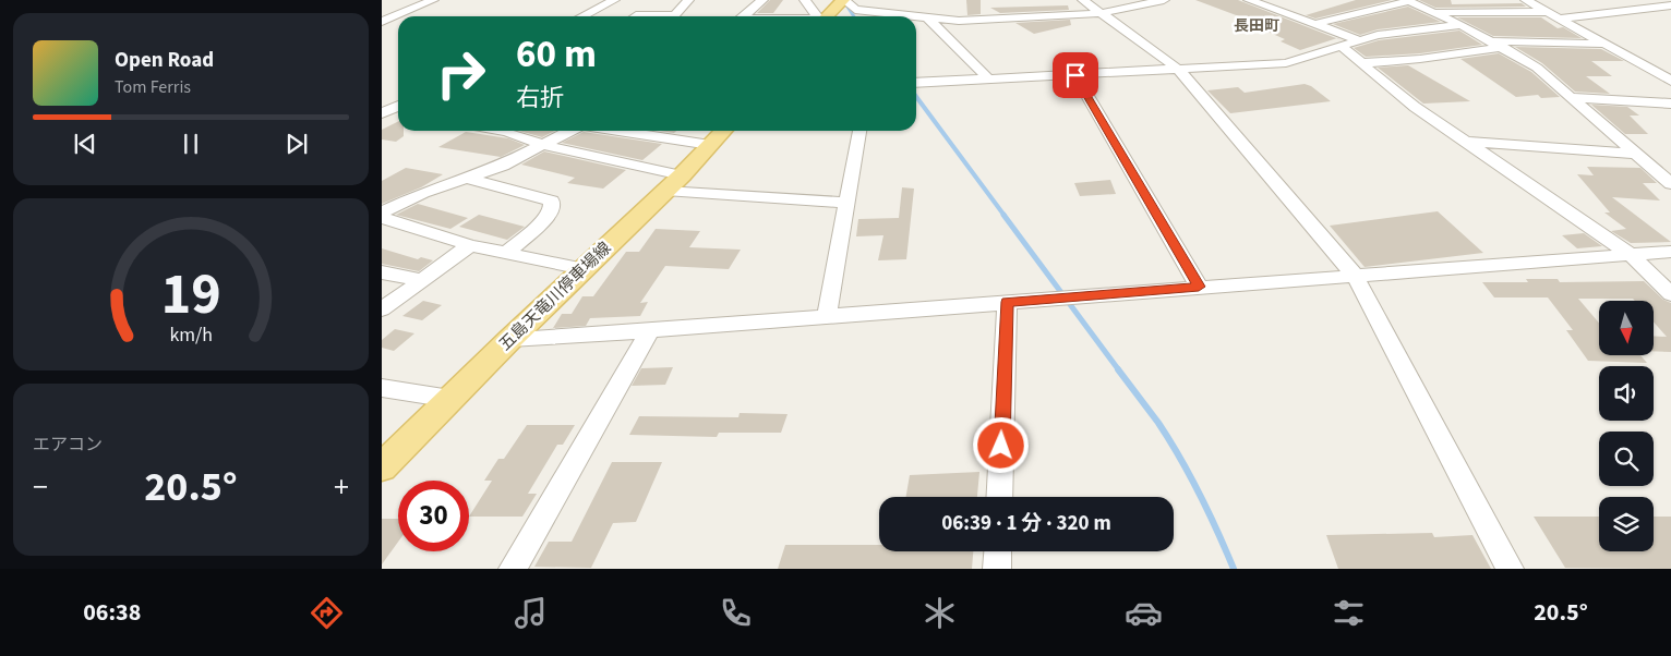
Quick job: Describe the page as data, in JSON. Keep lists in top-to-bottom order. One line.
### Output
{"streets":{"main road":["五島天竜川停車場線"]},"districts":["長田町"],"north":"bottom","page":{"turn":["60 m","右折"],"song":["Open Road","Tom Ferris"],"tile":"エアコン","heat":["−","20.5°","+"],"limit":"30","trip":"06:39 · 1 分 · 320 m","tabs":["06:38","20.5°"],"gauge":["19","km/h"]}}
